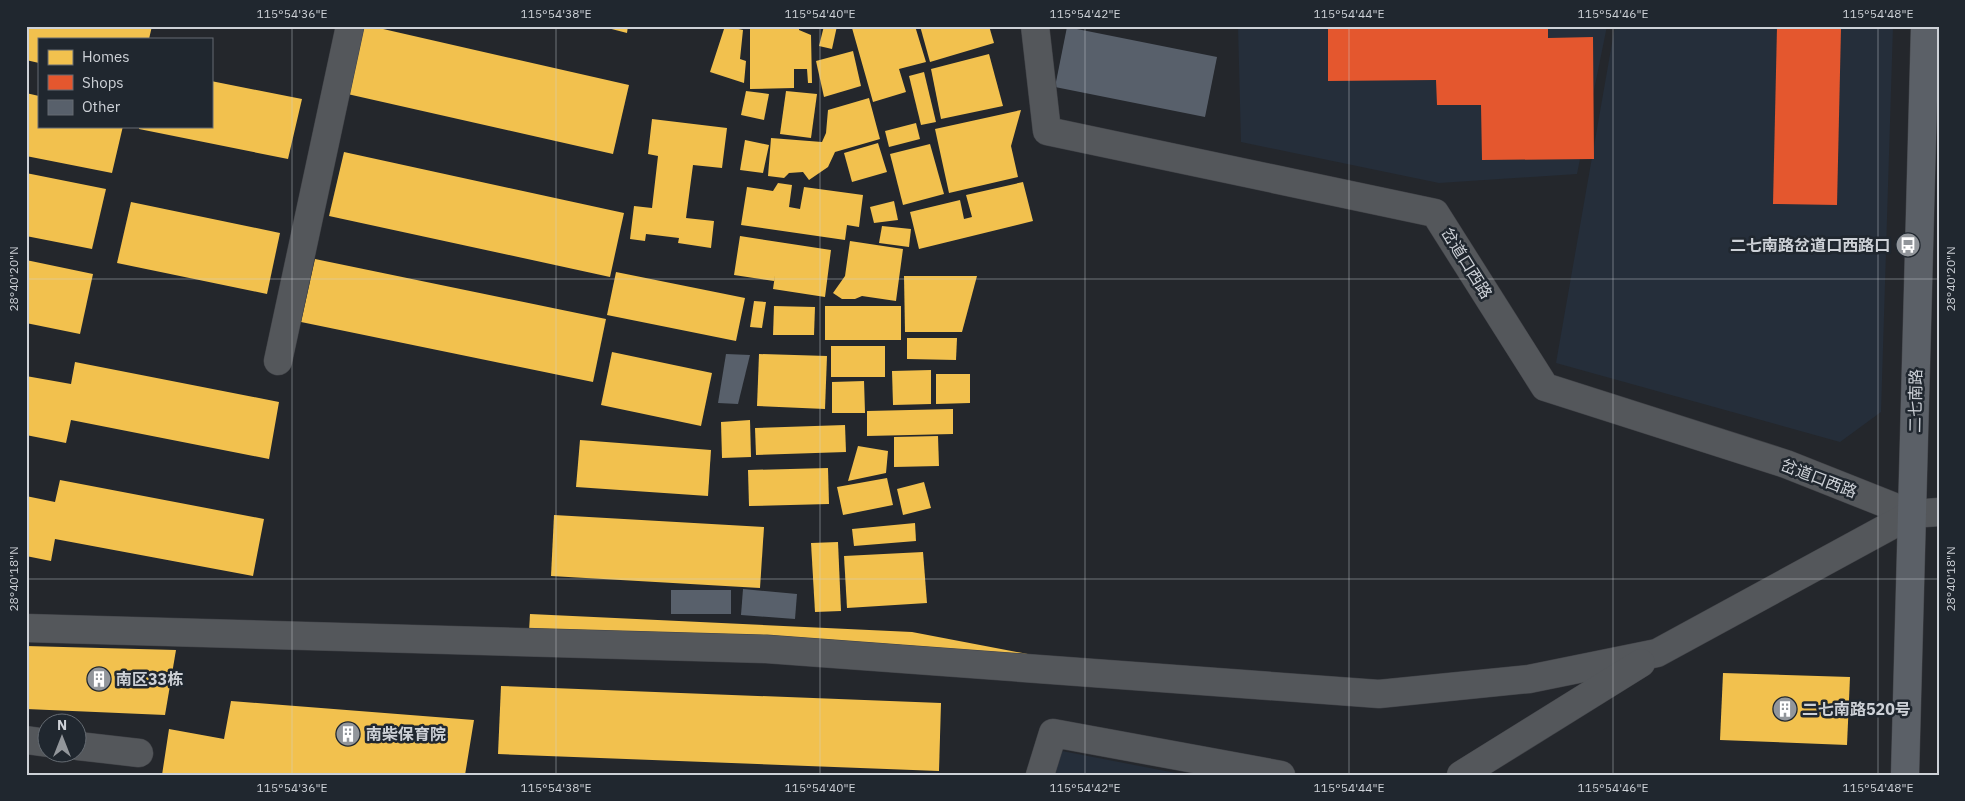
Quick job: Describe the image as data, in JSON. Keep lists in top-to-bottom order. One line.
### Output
{"streets":{"main road":["二七南路"],"street":["岔道口西路"]},"crossings":[["岔道口西路","二七南路"]],"places":{"bus stop":["二七南路岔道口西路口"],"building":["南区33栋","二七南路520号","南柴保育院"]},"legend":["Homes","Shops","Other"],"north":"top","coordinates":["115°54'36\"E","115°54'38\"E","115°54'40\"E","115°54'42\"E","115°54'44\"E","115°54'46\"E","115°54'48\"E","28°40'20\"N","28°40'18\"N"]}
